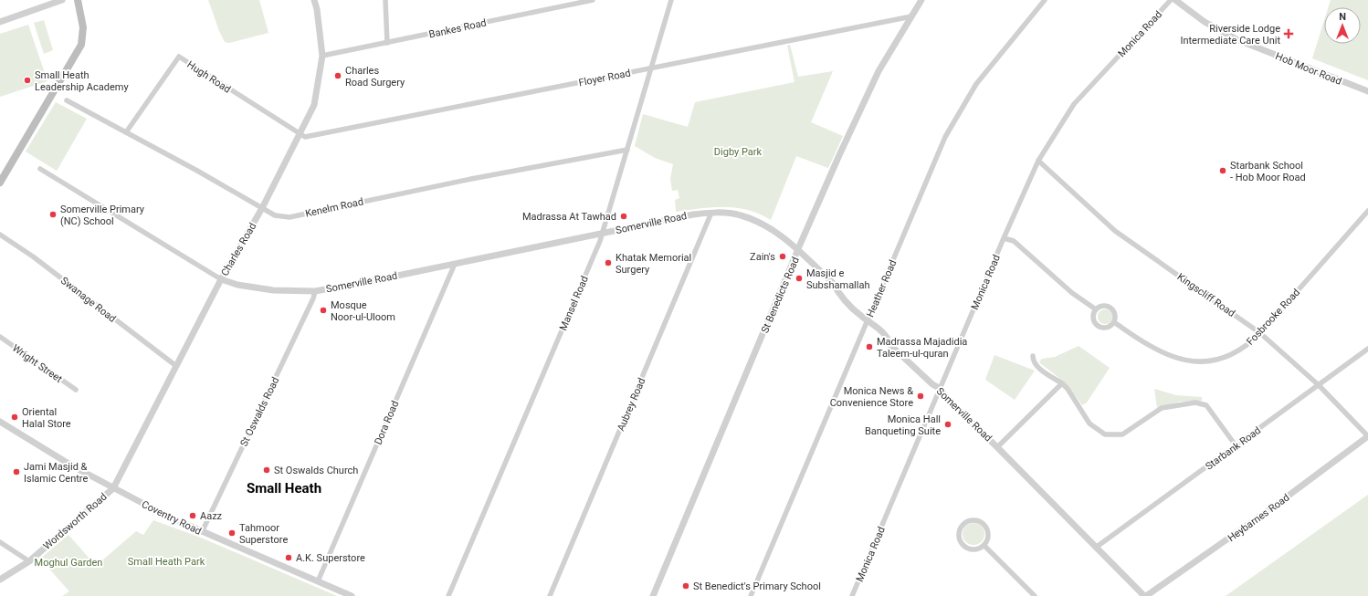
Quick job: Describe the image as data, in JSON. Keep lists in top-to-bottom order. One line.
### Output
{"streets":{"street":["Bankes Road","Monica Road","Hob Moor Road","Hugh Road","Floyer Road","Kenelm Road","Somerville Road","Charles Road","Heather Road","St Benedicts Road","Kingscliff Road","Swanage Road","Mansel Road","Fosbrooke Road","Wright Street","Aubrey Road","St Oswalds Road","Dora Road","Starbank Road","Coventry Road","Heybarnes Road","Wordsworth Road"]},"crossings":[["Bankes Road","Charles Road"],["Monica Road","Somerville Road"],["Monica Road","Kingscliff Road"],["Hugh Road","Floyer Road"],["Hugh Road","Kenelm Road"],["Hugh Road","Charles Road"],["Floyer Road","Charles Road"],["Floyer Road","St Benedicts Road"],["Floyer Road","Mansel Road"],["Kenelm Road","Charles Road"],["Kenelm Road","Mansel Road"],["Somerville Road","Charles Road"],["Somerville Road","Heather Road"],["Somerville Road","St Benedicts Road"],["Somerville Road","Mansel Road"],["Somerville Road","Aubrey Road"],["Somerville Road","St Oswalds Road"],["Somerville Road","Dora Road"],["Somerville Road","Starbank Road"],["Somerville Road","Heybarnes Road"],["Charles Road","Swanage Road"],["Charles Road","Coventry Road"],["Charles Road","Wordsworth Road"],["Kingscliff Road","Fosbrooke Road"],["Kingscliff Road","Starbank Road"],["Kingscliff Road","Heybarnes Road"],["St Oswalds Road","Coventry Road"],["Dora Road","Coventry Road"],["Coventry Road","Wordsworth Road"]],"districts":["Small Heath"],"parks":["Digby Park","Small Heath Park","Moghul Garden"],"places":{"health":["Riverside Lodge Intermediate Care Unit"],"other":["Charles Road Surgery","Small Heath Leadership Academy","Starbank School - Hob Moor Road","Somerville Primary (NC) School","Madrassa At Tawhad","Zain's","Khatak Memorial Surgery","Masjid e Subshamallah","Mosque Noor-ul-Uloom","Madrassa Majadidia Taleem-ul-quran","Monica News & Convenience Store","Oriental Halal Store","Monica Hall Banqueting Suite","St Oswalds Church","Jami Masjid & Islamic Centre","Aazz","Tahmoor Superstore","A.K. Superstore","St Benedict's Primary School"]},"north":"top"}
